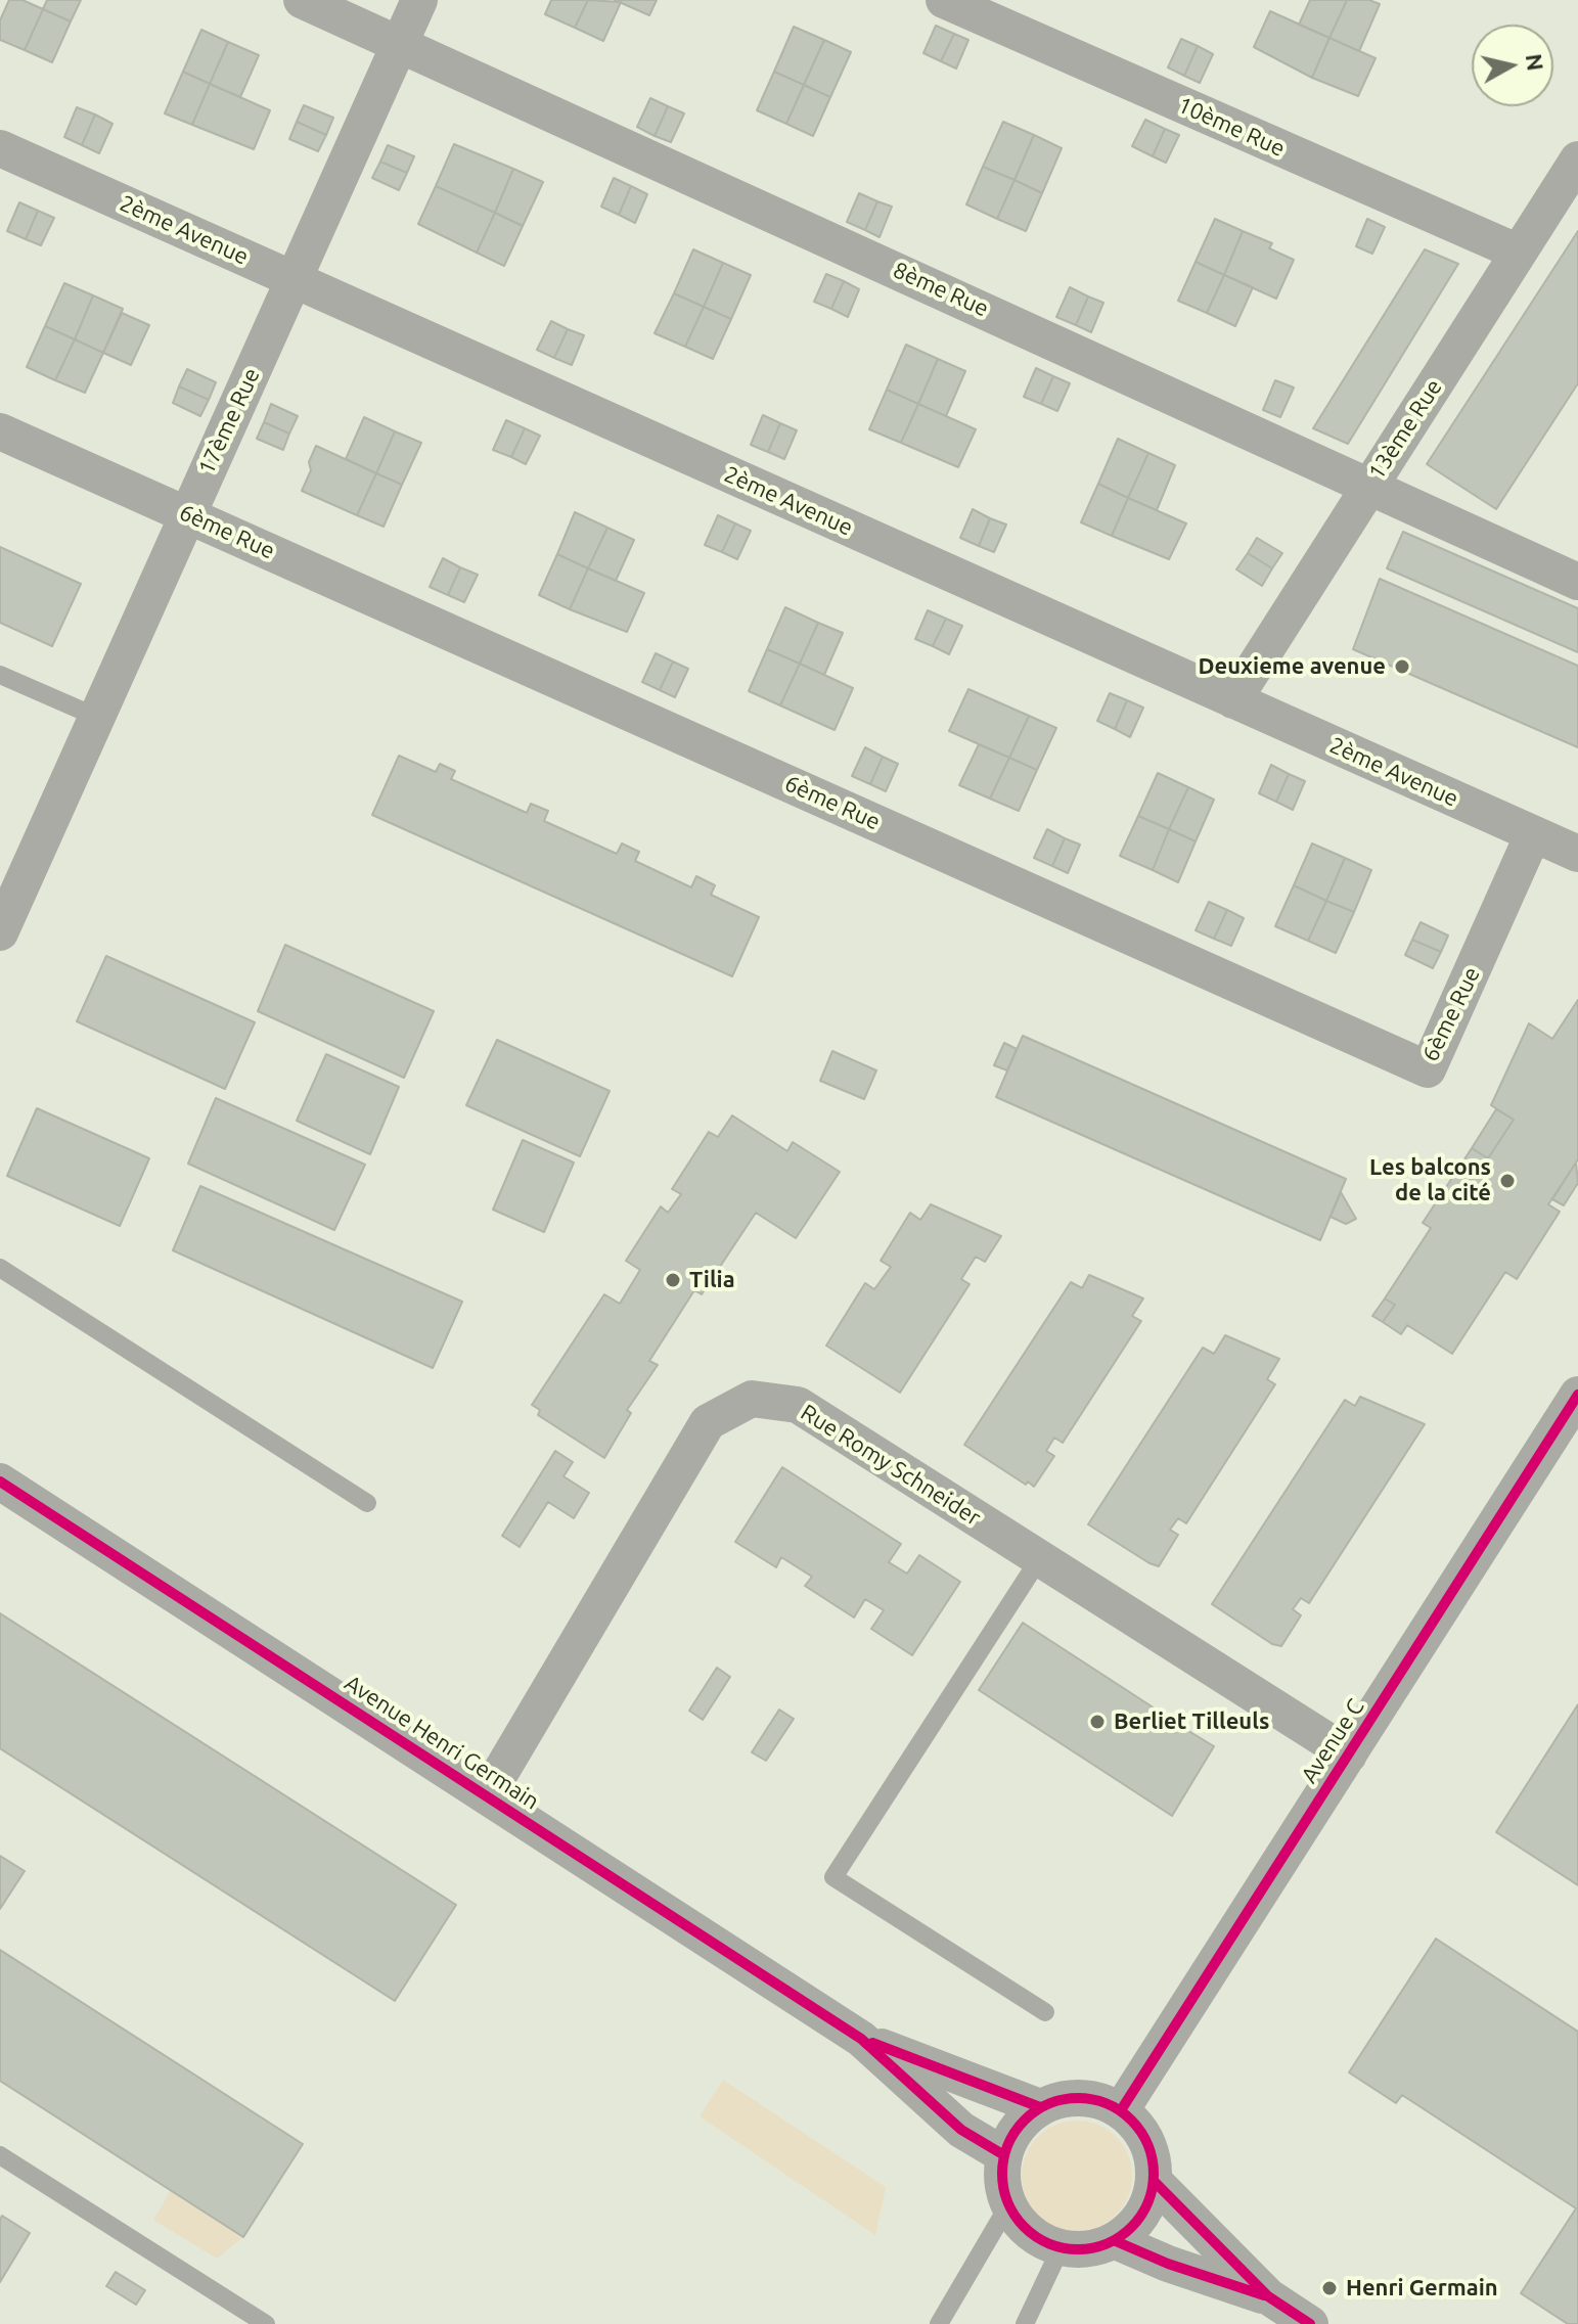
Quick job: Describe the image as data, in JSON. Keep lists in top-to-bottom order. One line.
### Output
{"streets":{"street":["10ème Rue","2ème Avenue","8ème Rue","17ème Rue","13ème Rue","6ème Rue","Rue Romy Schneider","Avenue C","Avenue Henri Germain"]},"crossings":[["10ème Rue","13ème Rue"],["2ème Avenue","17ème Rue"],["2ème Avenue","13ème Rue"],["2ème Avenue","6ème Rue"],["8ème Rue","17ème Rue"],["8ème Rue","13ème Rue"],["17ème Rue","6ème Rue"],["Rue Romy Schneider","Avenue C"],["Rue Romy Schneider","Avenue Henri Germain"],["Avenue C","Avenue Henri Germain"]],"places":["Deuxieme avenue","Les balcons de la cité","Tilia","Berliet Tilleuls","Henri Germain"],"north":"right"}
